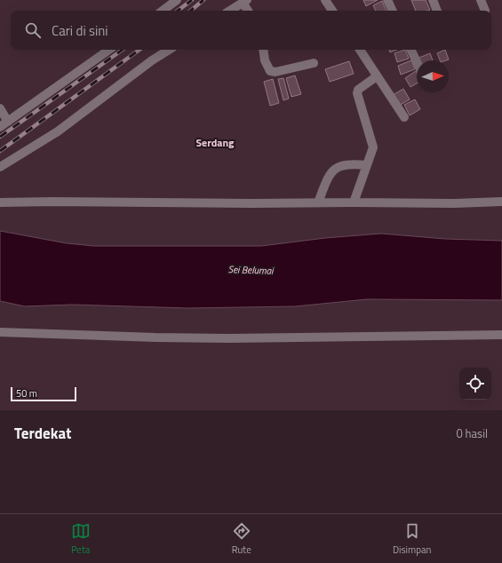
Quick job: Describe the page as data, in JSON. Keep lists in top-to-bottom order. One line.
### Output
{"districts":["Serdang"],"water":["Sei Belumai"],"scale_bar":"50 m","north":"right","page":{"search":"Cari di sini","scale":"50 m","heading":["Terdekat","0 hasil"],"nav":["Peta","Rute","Disimpan"]}}
